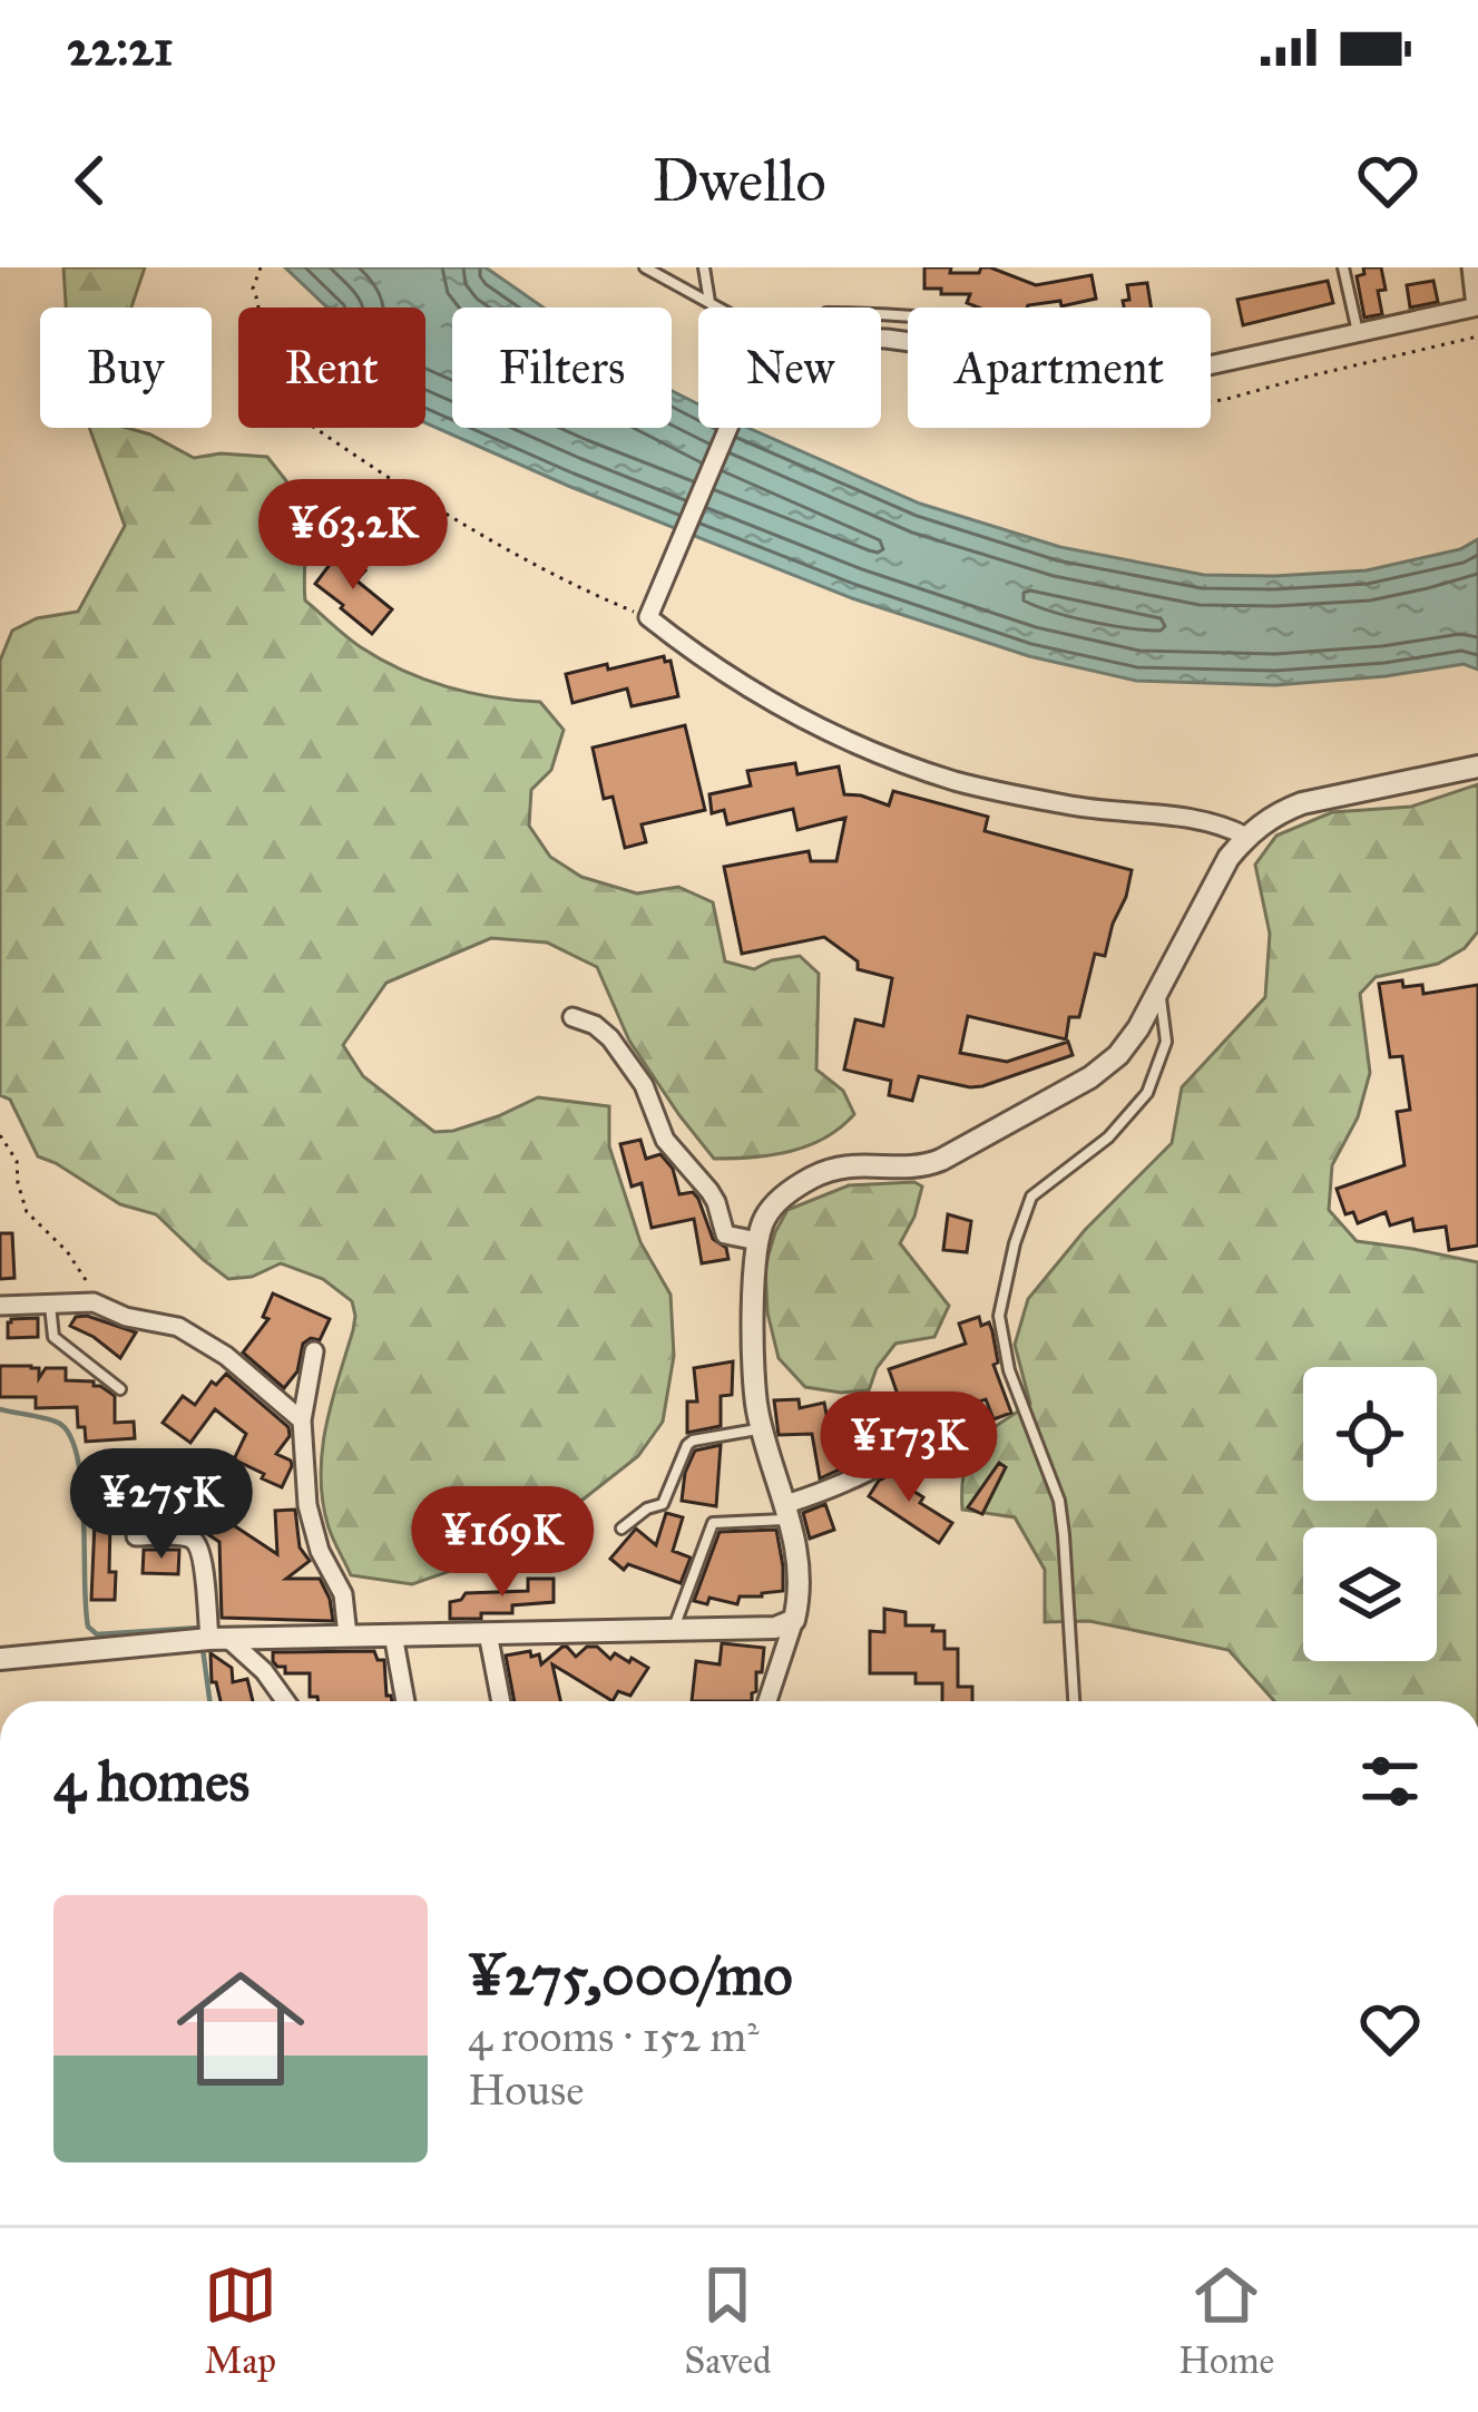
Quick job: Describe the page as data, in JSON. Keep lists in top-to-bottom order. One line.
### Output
{"page":{"status":"22:21","header":"Dwello","chip":["Buy","Rent","Filters","New","Apartment"],"price":["¥63.2K","¥173K","¥275K","¥169K"],"heading":"4 homes","list":[{"name":"¥275,000/mo","note":"4 rooms · 152 m² · House"}],"tabs":["Map","Saved","Home"]}}
